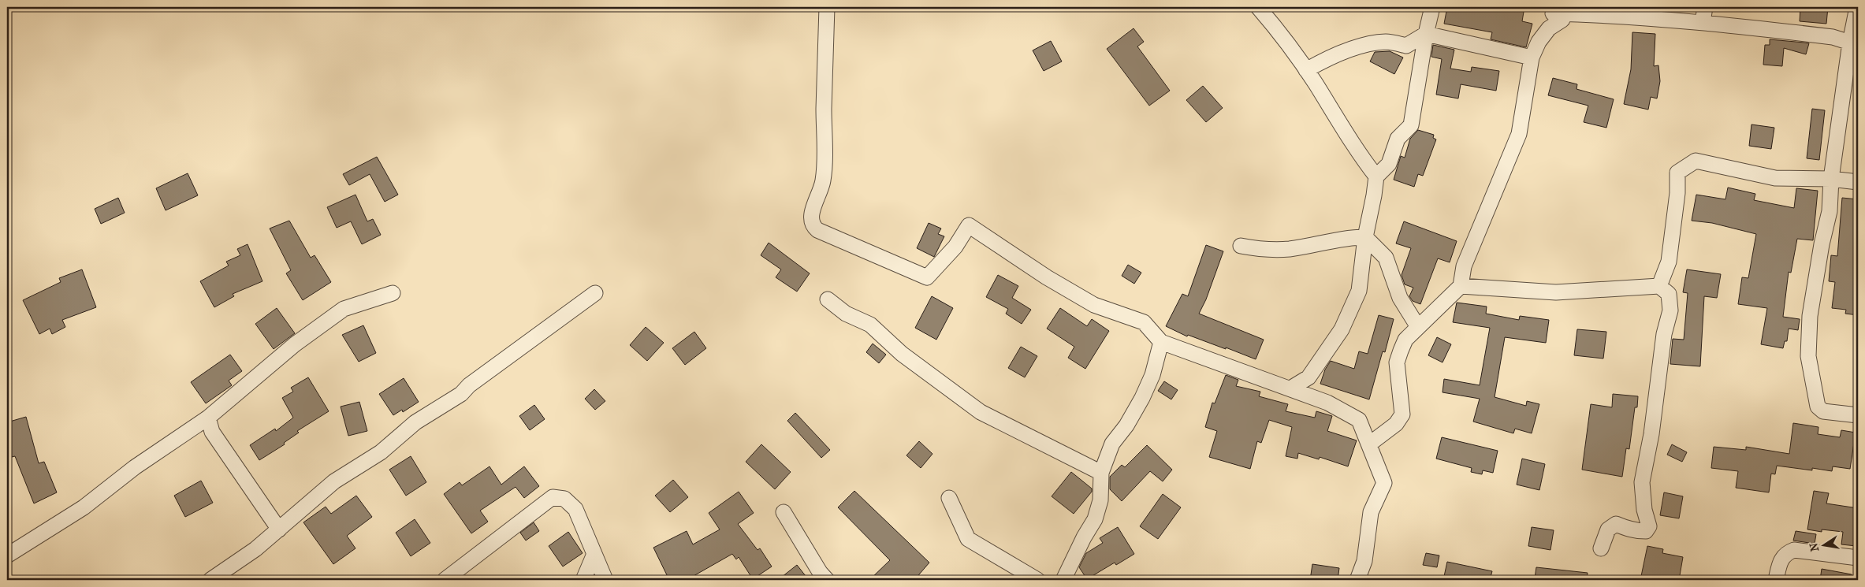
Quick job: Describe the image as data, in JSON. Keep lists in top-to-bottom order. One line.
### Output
{"north":"left"}
